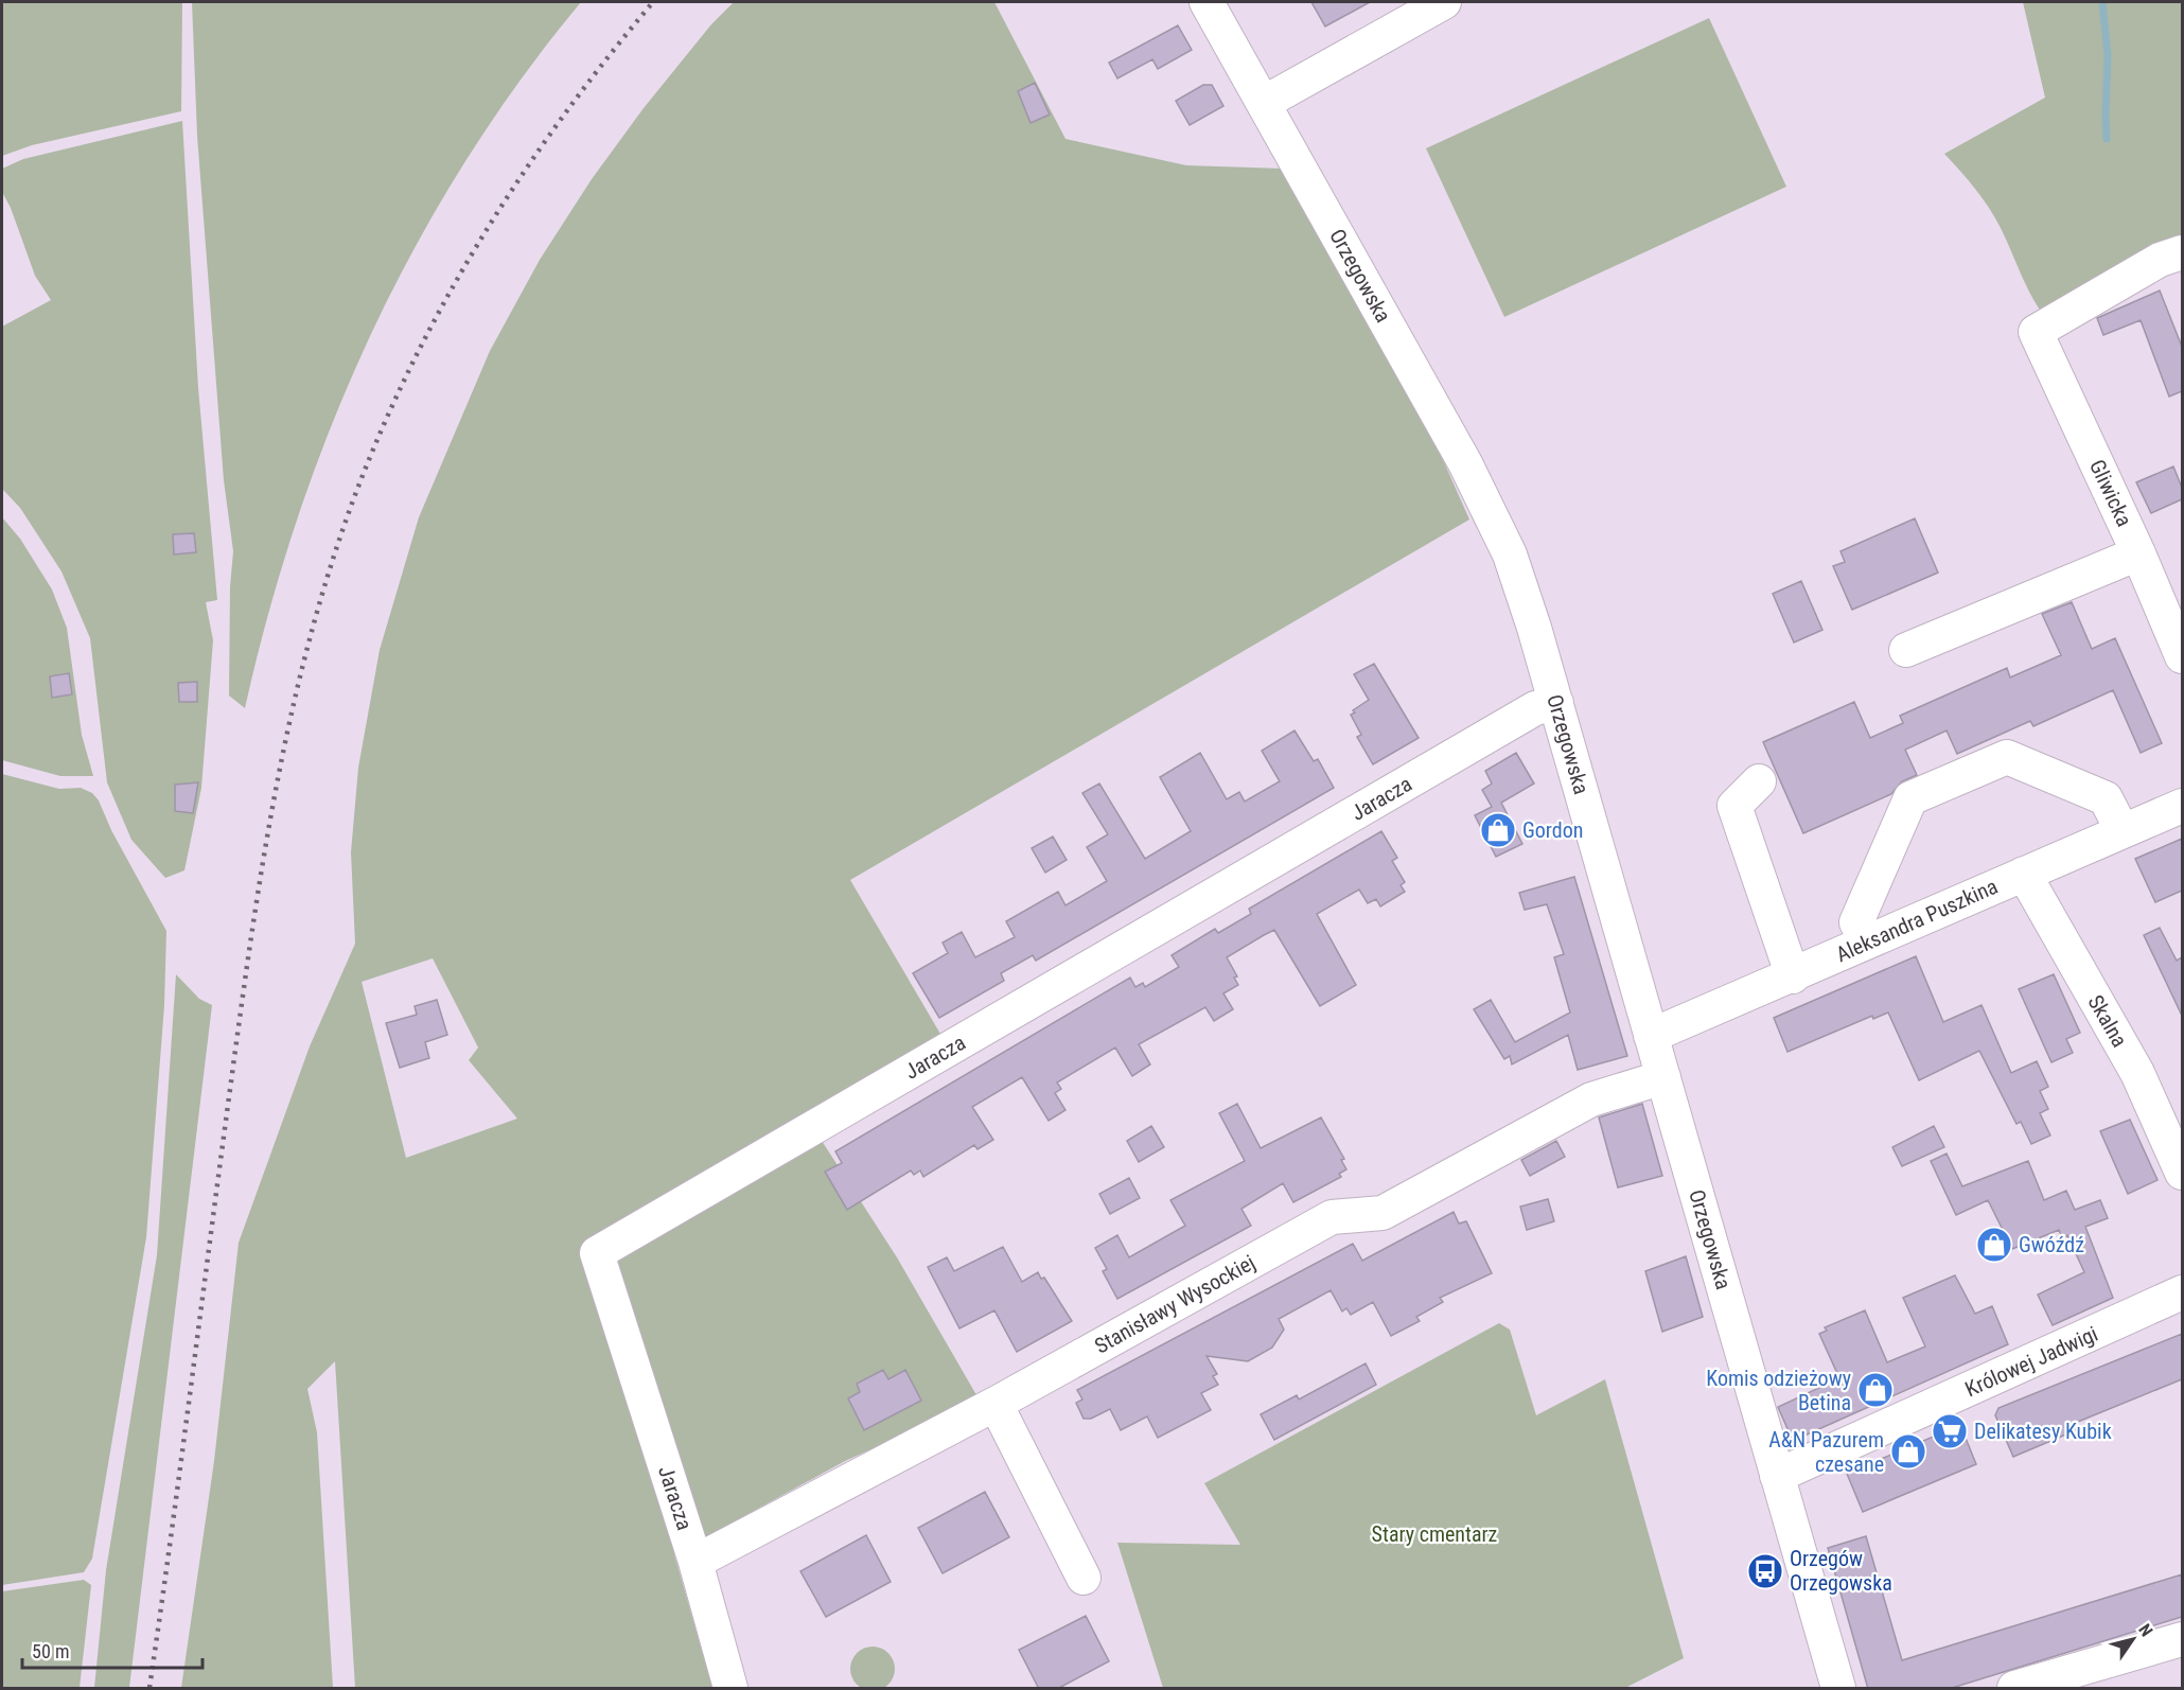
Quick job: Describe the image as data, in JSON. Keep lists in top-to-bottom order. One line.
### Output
{"streets":{"street":["Orzegowska","Gliwicka","Jaracza","Aleksandra Puszkina","Skalna","Stanisławy Wysockiej","Królowej Jadwigi"]},"crossings":[["Orzegowska","Jaracza"],["Orzegowska","Aleksandra Puszkina"],["Orzegowska","Stanisławy Wysockiej"],["Orzegowska","Królowej Jadwigi"],["Jaracza","Stanisławy Wysockiej"],["Aleksandra Puszkina","Skalna"]],"parks":["Stary cmentarz"],"places":{"shop":["Gordon","Gwóźdź","Komis odzieżowy Betina","A&N Pazurem czesane"],"supermarket":["Delikatesy Kubik"],"bus stop":["Orzegów Orzegowska"]},"scale_bar":"50 m","north":"top right"}
